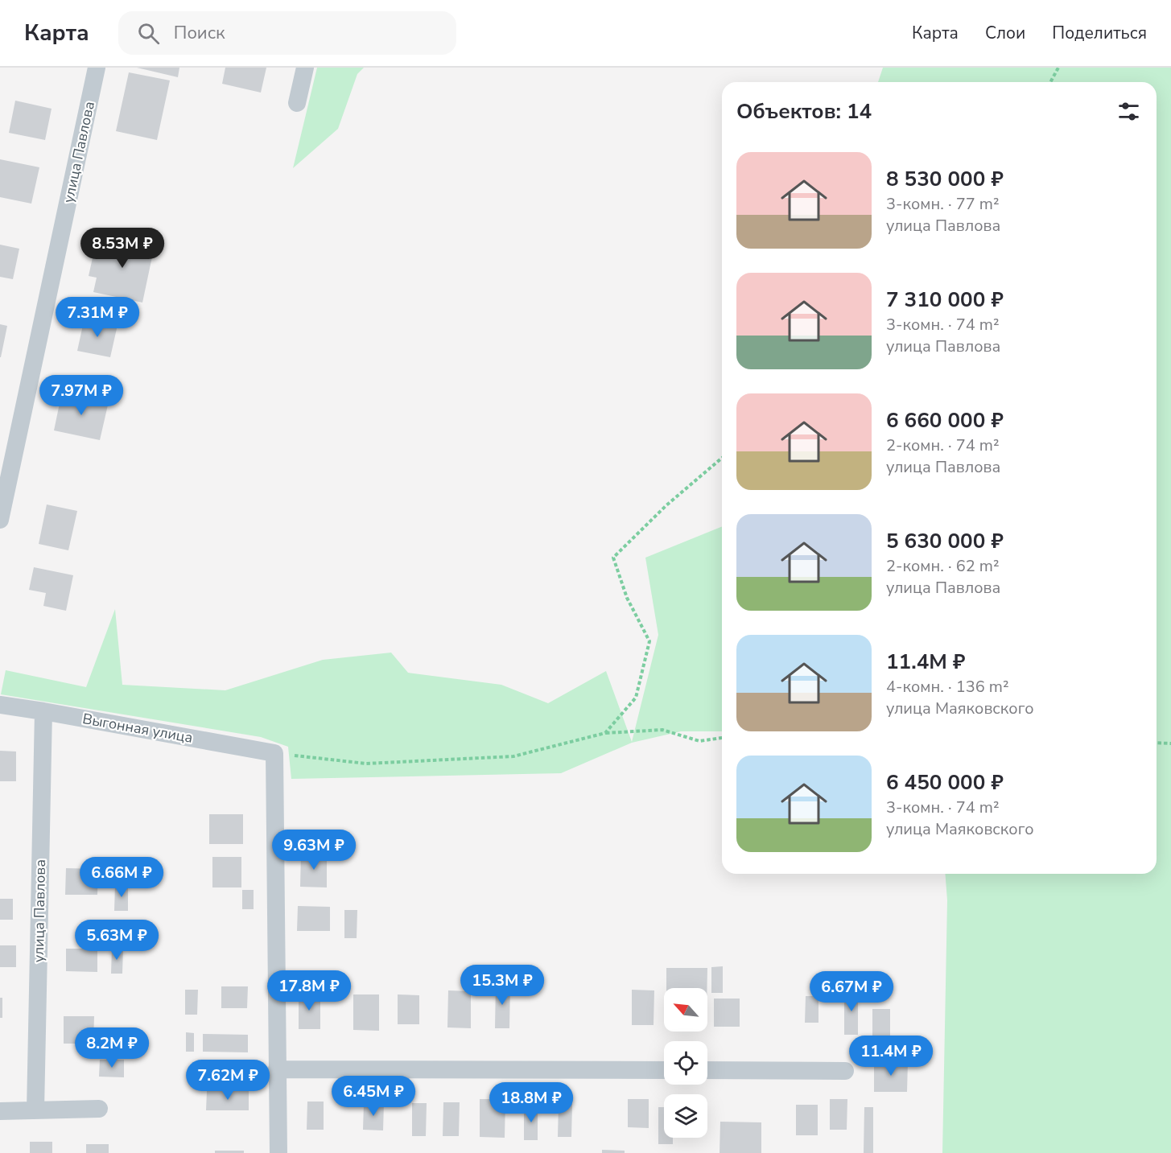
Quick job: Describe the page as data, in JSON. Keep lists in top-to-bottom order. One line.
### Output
{"streets":{"street":["улица Павлова","Выгонная улица"]},"crossings":[["улица Павлова","Выгонная улица"]],"north":"top left","page":{"header":"Карта","search":"Поиск","nav":["Карта","Слои","Поделиться"],"heading":"Объектов: 14","list":[{"name":"8 530 000 ₽","note":"3-комн. · 77 m² · улица Павлова"},{"name":"7 310 000 ₽","note":"3-комн. · 74 m² · улица Павлова"},{"name":"6 660 000 ₽","note":"2-комн. · 74 m² · улица Павлова"},{"name":"5 630 000 ₽","note":"2-комн. · 62 m² · улица Павлова"},{"name":"11.4M ₽","note":"4-комн. · 136 m² · улица Маяковского"},{"name":"6 450 000 ₽","note":"3-комн. · 74 m² · улица Маяковского"}],"price":["8.53M ₽","7.31M ₽","7.97M ₽","9.63M ₽","6.66M ₽","5.63M ₽","15.3M ₽","17.8M ₽","6.67M ₽","8.2M ₽","11.4M ₽","7.62M ₽","6.45M ₽","18.8M ₽"]}}
